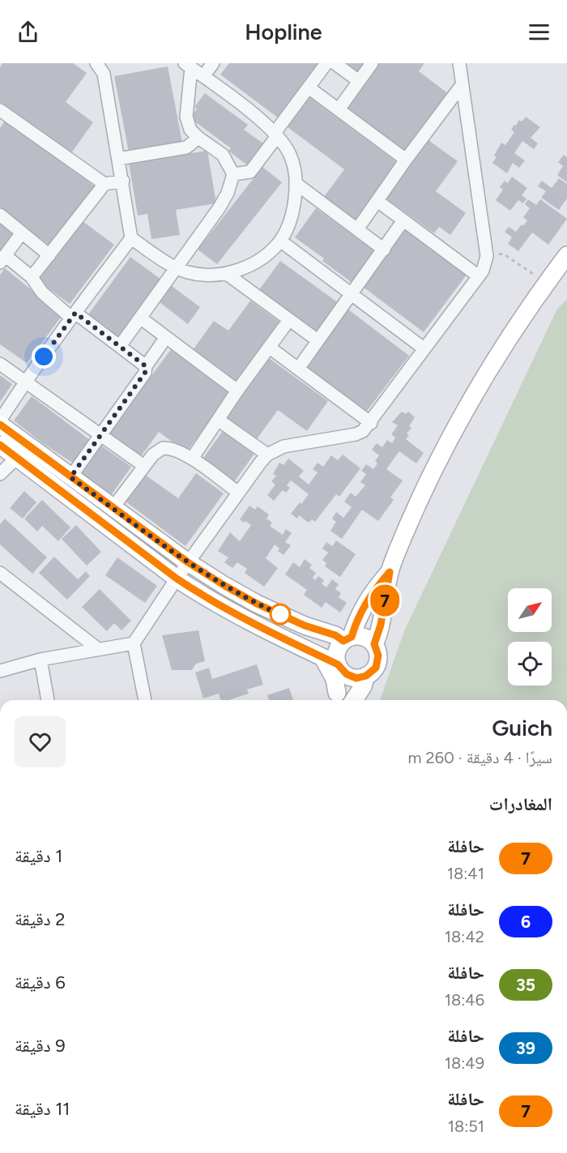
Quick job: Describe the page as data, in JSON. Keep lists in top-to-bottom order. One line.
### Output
{"lines":["bus line 7"],"north":"top right","page":{"header":"Hopline","on_map":"7","heading":[["Guich","سيرًا · 4 دقيقة · 260 m"],"المغادرات"],"list":[{"mark":"7","name":"حافلة","note":"18:41","value":"1 دقيقة"},{"mark":"6","name":"حافلة","note":"18:42","value":"2 دقيقة"},{"mark":"35","name":"حافلة","note":"18:46","value":"6 دقيقة"},{"mark":"39","name":"حافلة","note":"18:49","value":"9 دقيقة"},{"mark":"7","name":"حافلة","note":"18:51","value":"11 دقيقة"}]}}
